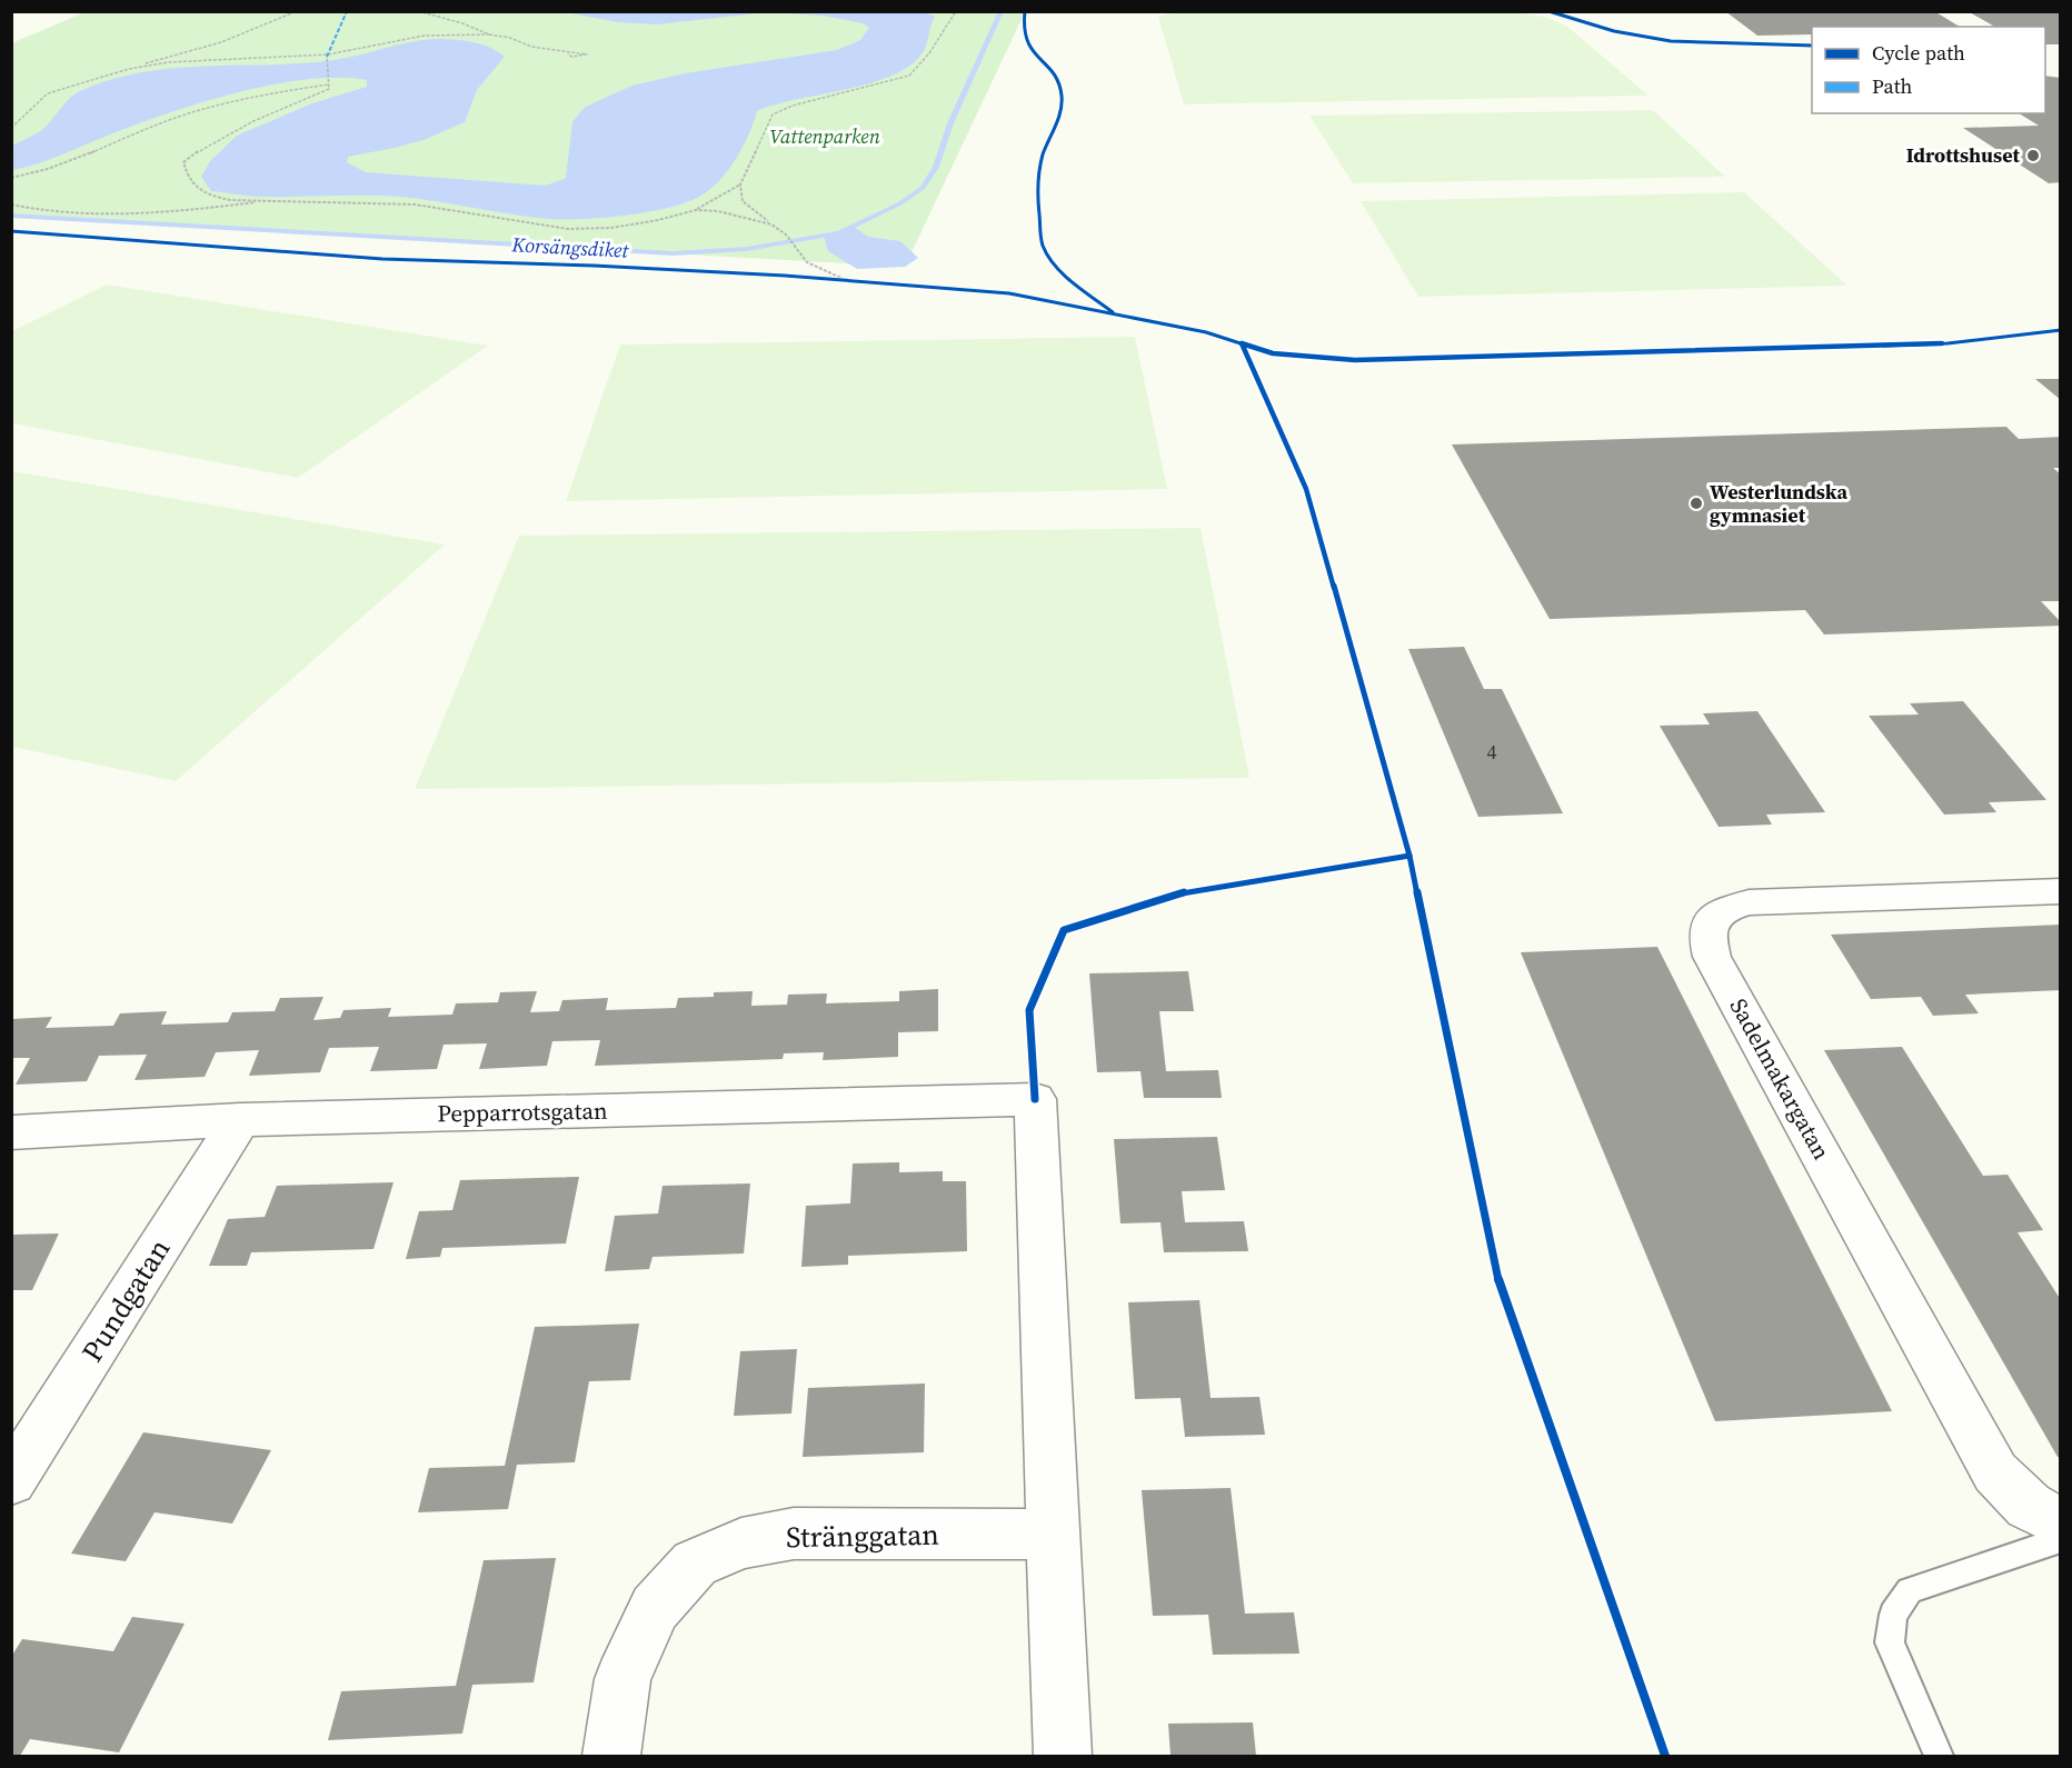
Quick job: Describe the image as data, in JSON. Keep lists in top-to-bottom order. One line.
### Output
{"streets":{"street":["Sadelmakargatan","Pepparrotsgatan","Pundgatan","Stränggatan"]},"crossings":[["Pepparrotsgatan","Pundgatan"],["Pepparrotsgatan","Stränggatan"]],"water":["Korsängsdiket"],"parks":["Vattenparken"],"places":["Idrottshuset","Westerlundska gymnasiet"],"house_numbers":["4"],"legend":["Cycle path","Path"]}
